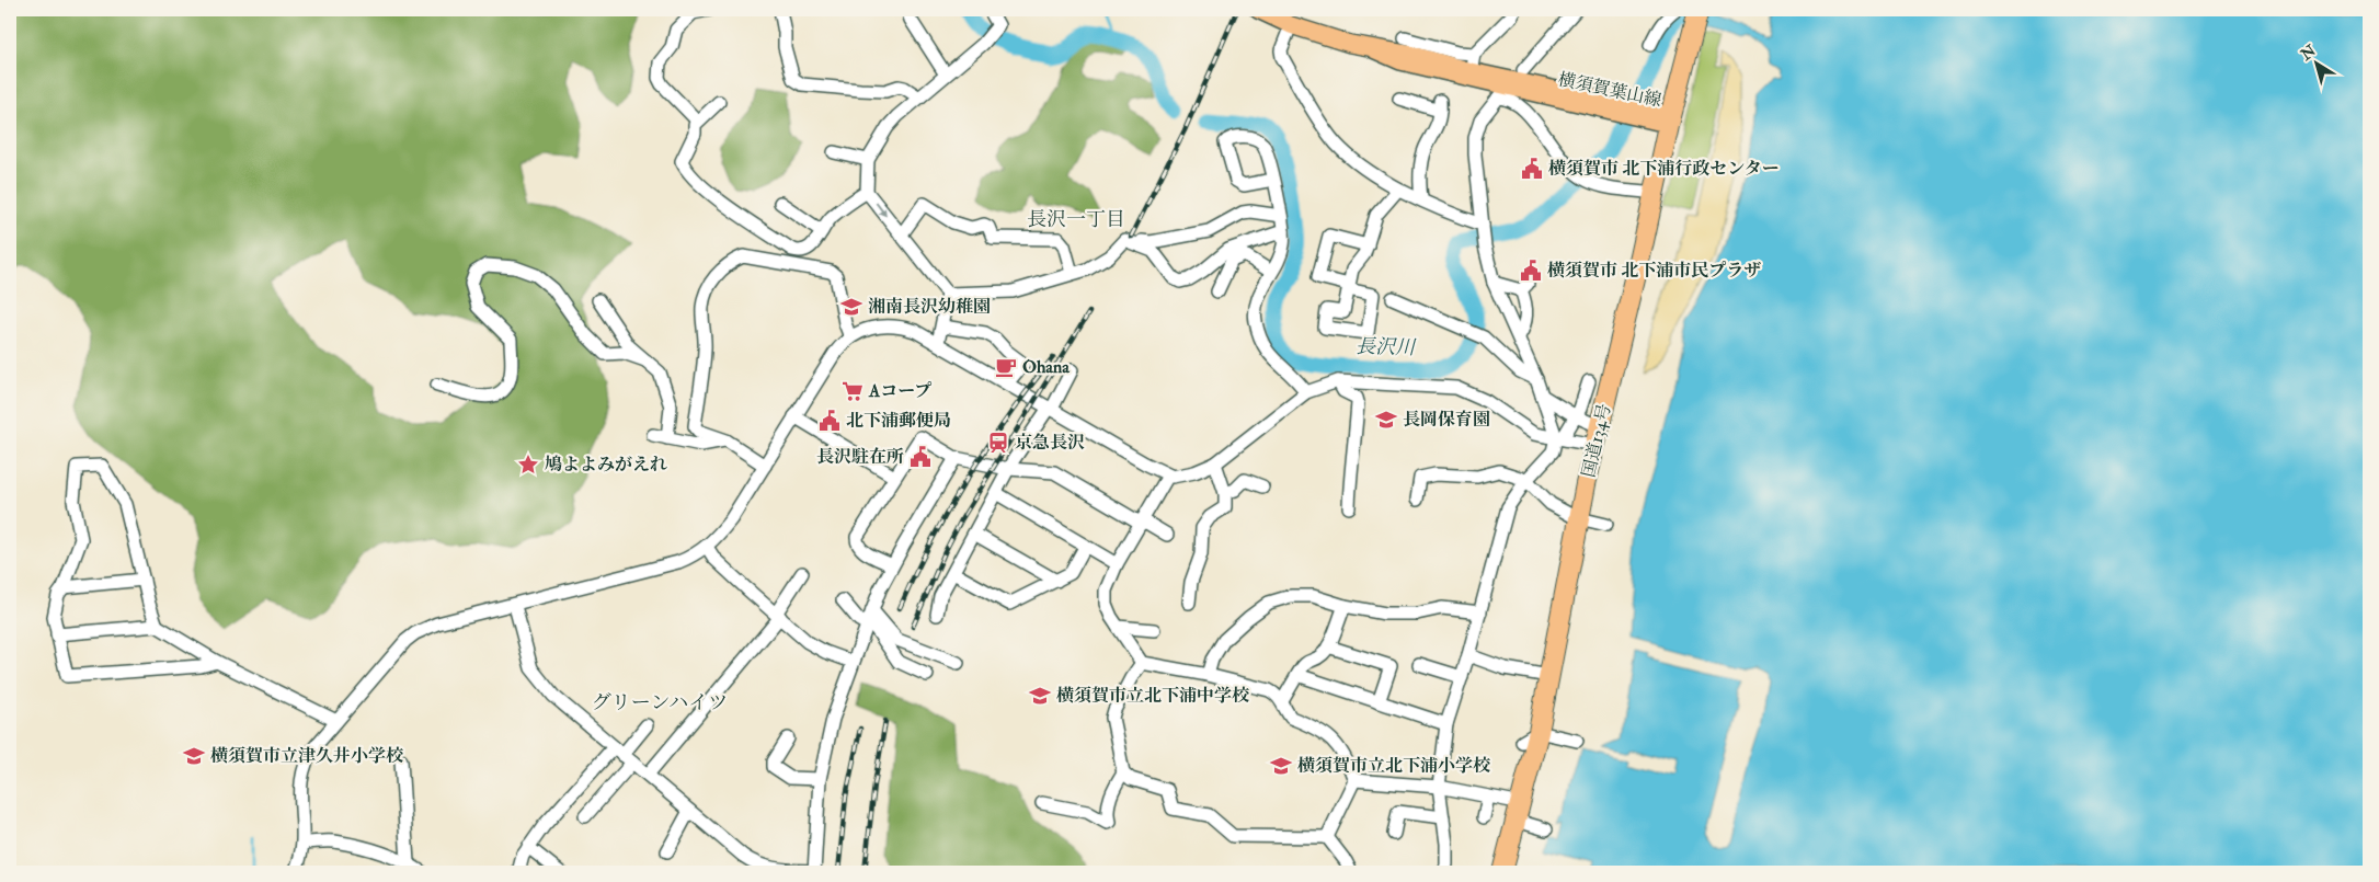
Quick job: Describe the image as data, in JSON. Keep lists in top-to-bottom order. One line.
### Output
{"streets":{"highway":["国道134号"],"main road":["横須賀葉山線"]},"crossings":[["横須賀葉山線","国道134号"]],"districts":["長沢一丁目","グリーンハイツ"],"water":["長沢川"],"places":{"public building":["横須賀市 北下浦行政センター","横須賀市 北下浦市民プラザ","北下浦郵便局","長沢駐在所"],"school or university":["湘南長沢幼稚園","長岡保育園","横須賀市立北下浦中学校","横須賀市立津久井小学校","横須賀市立北下浦小学校"],"cafe":["Ohana"],"supermarket":["Aコープ"],"station":["京急長沢"],"place":["鳩よよみがえれ"]},"north":"top left"}
